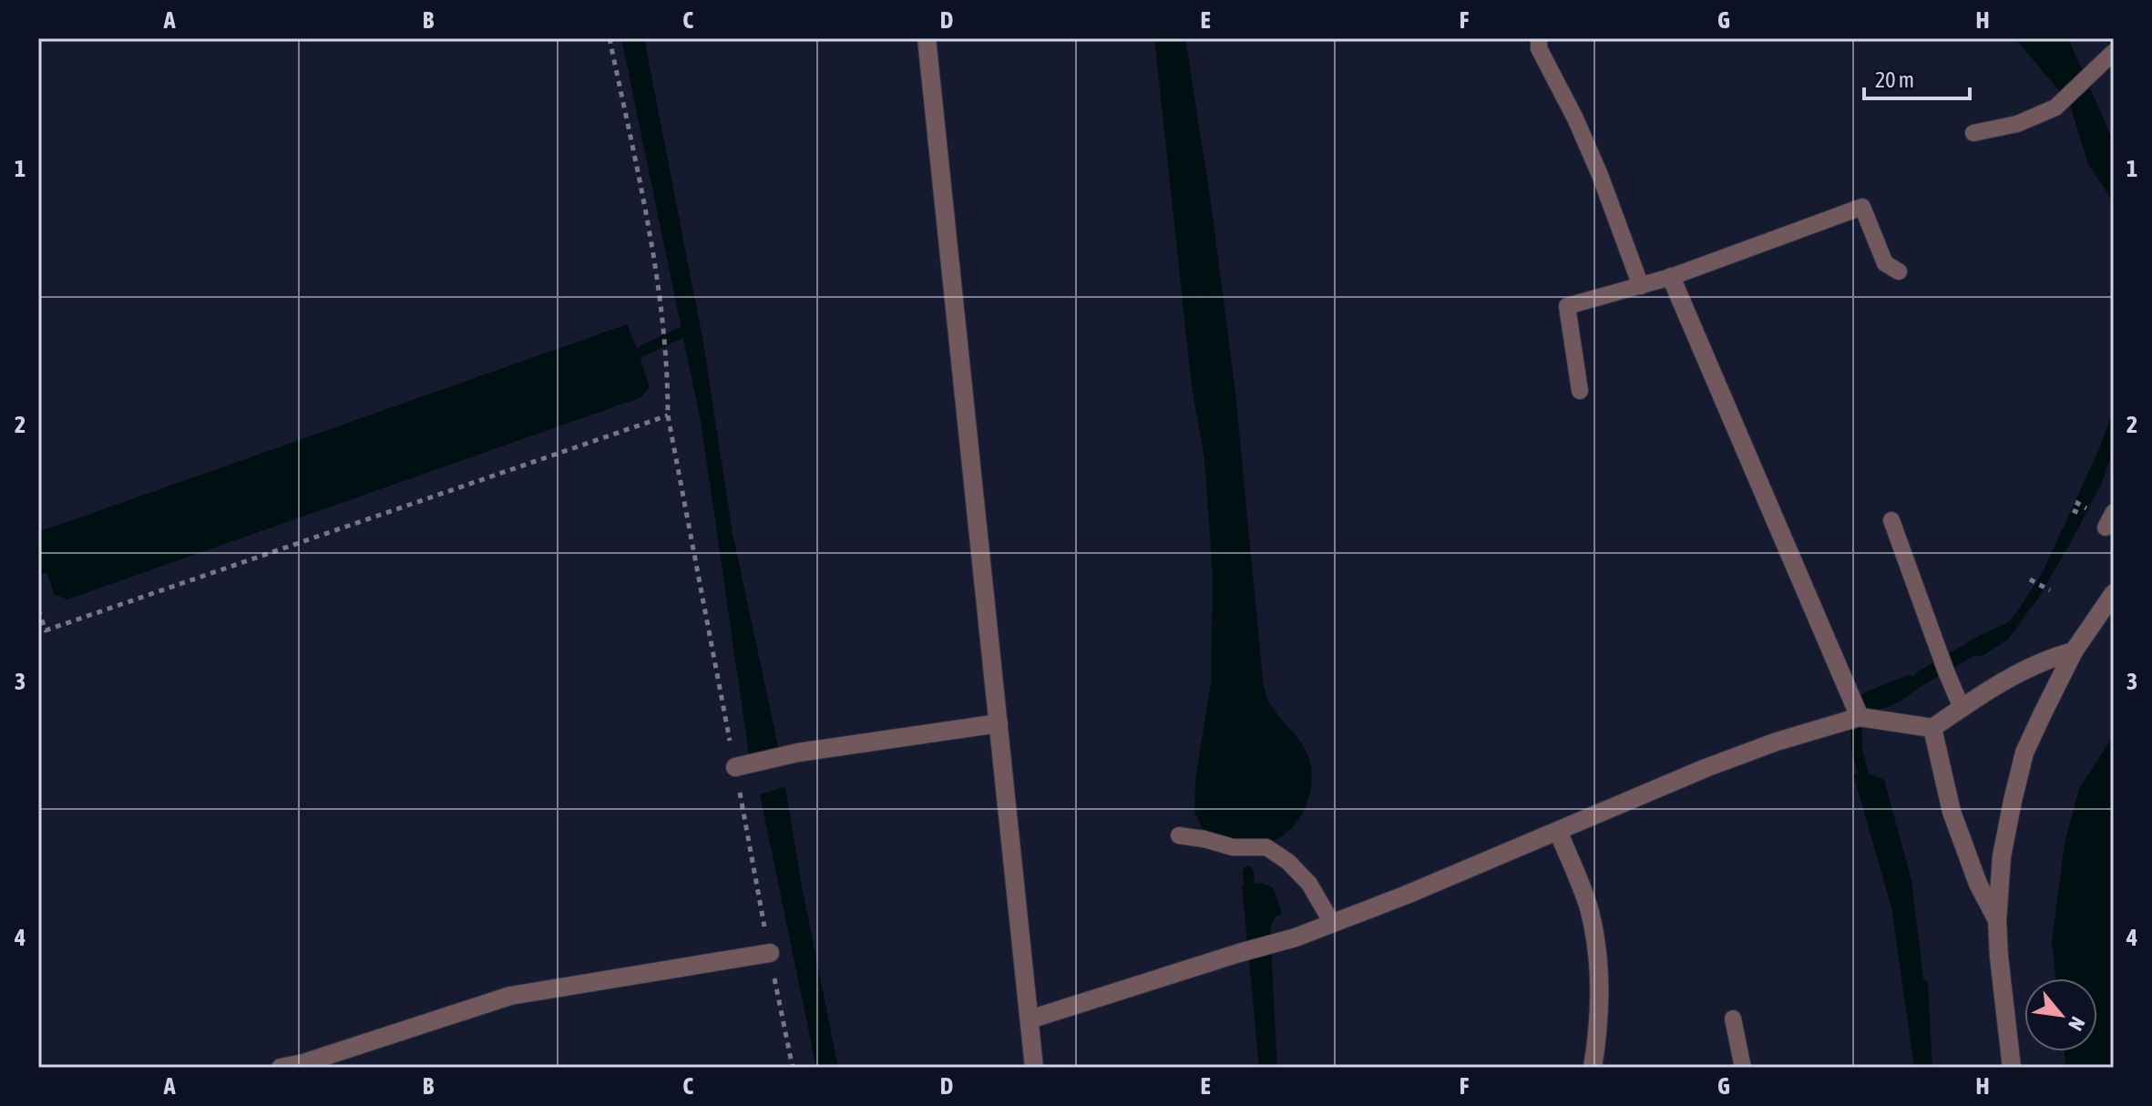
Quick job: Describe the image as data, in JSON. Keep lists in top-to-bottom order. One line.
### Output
{"scale_bar":"20 m","north":"bottom right","grid":{"columns":["A","B","C","D","E","F","G","H"],"rows":["1","2","3","4"]}}
